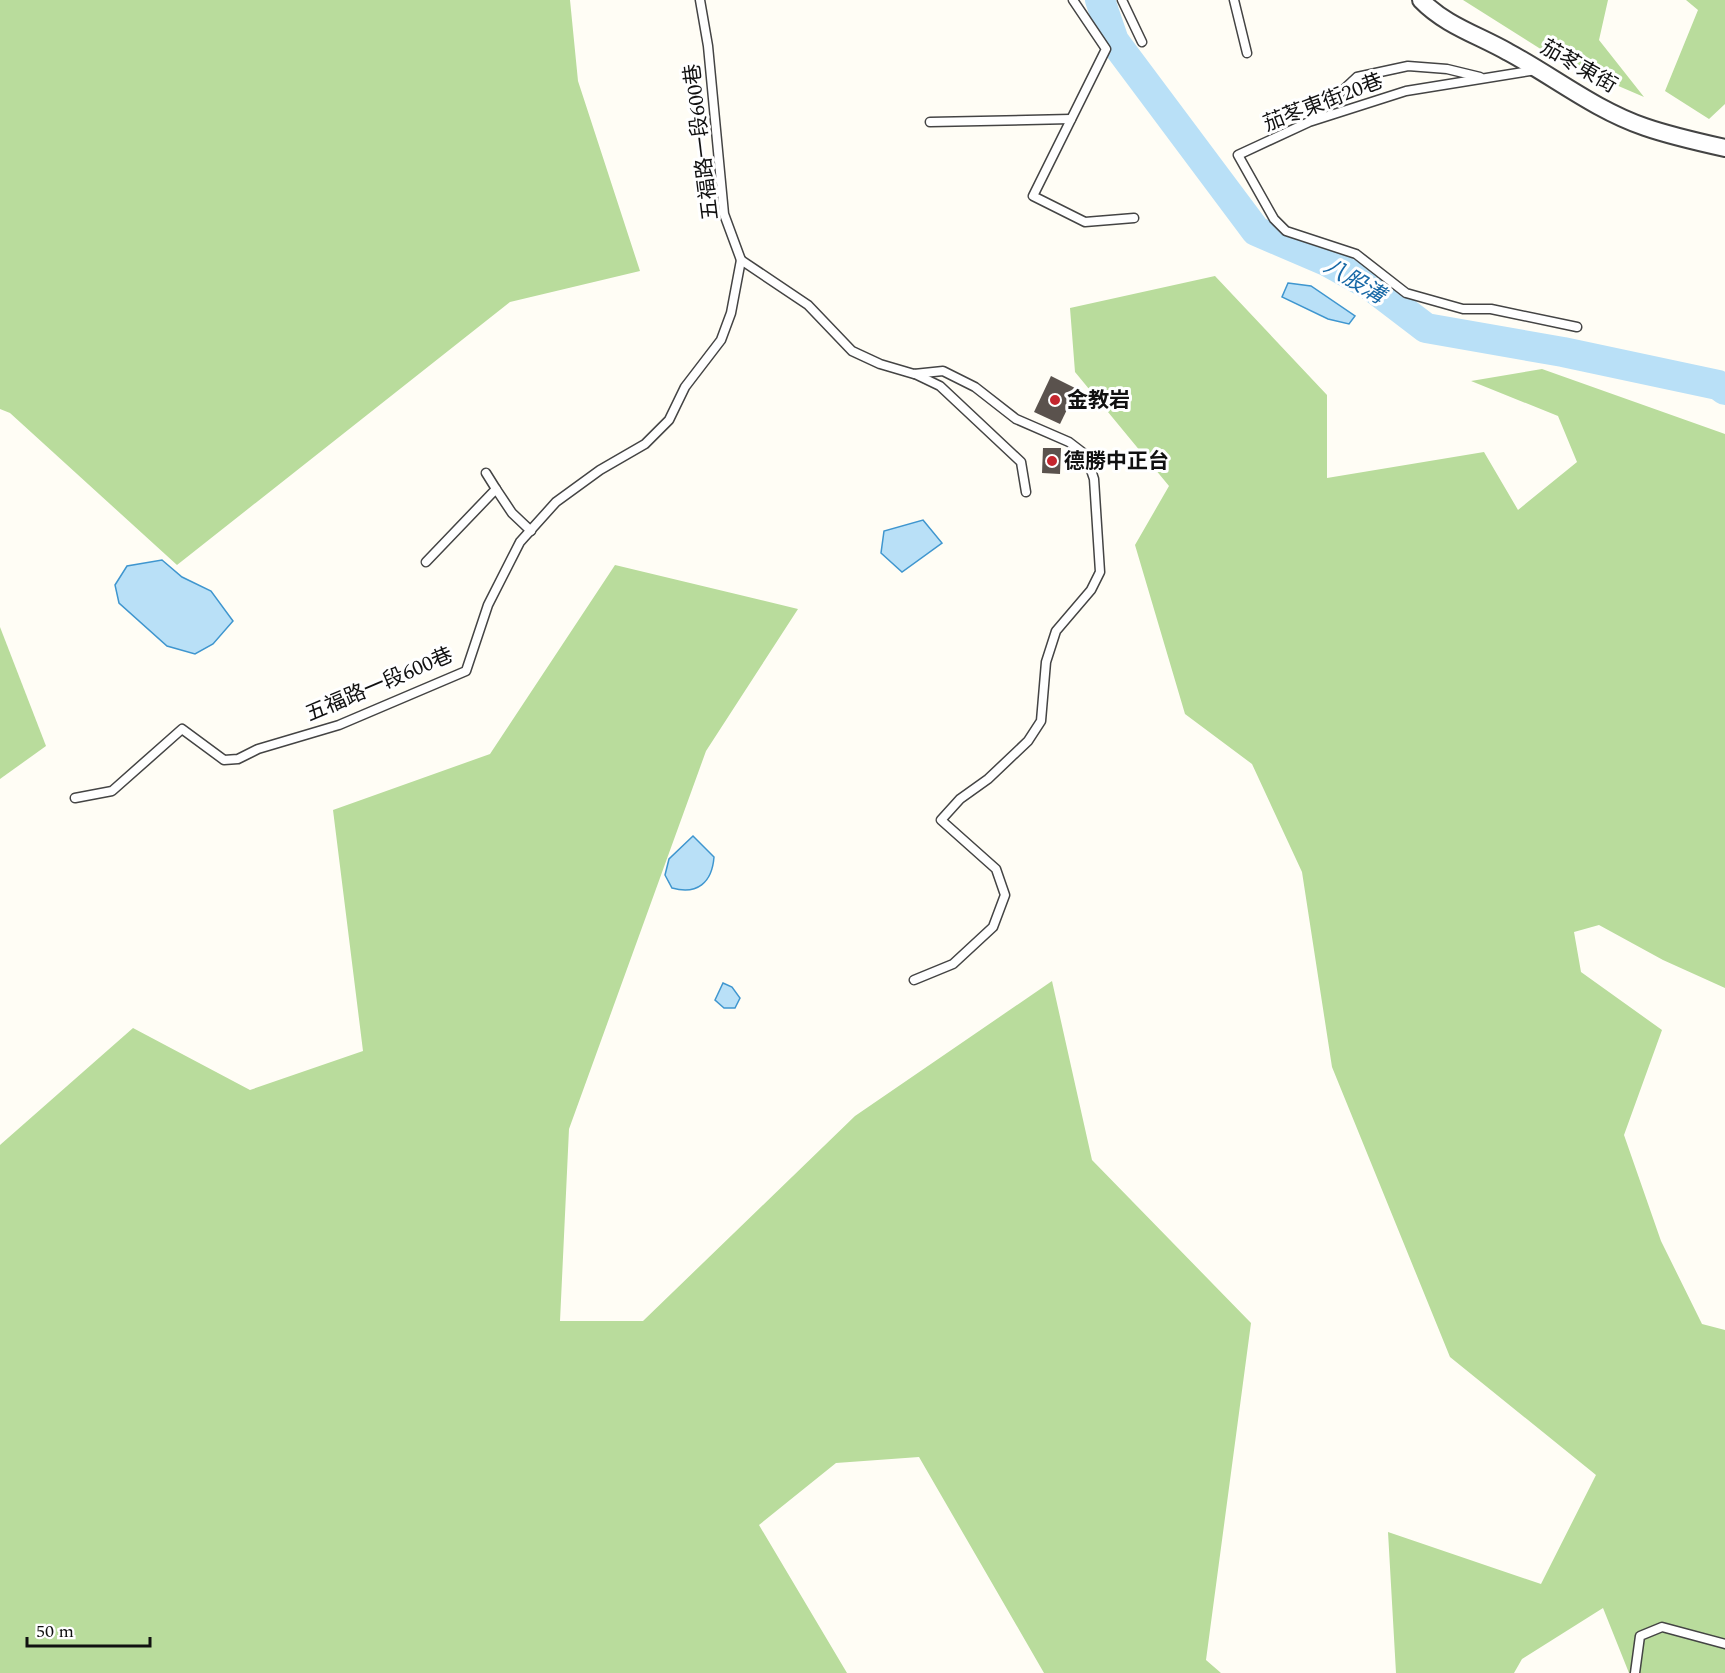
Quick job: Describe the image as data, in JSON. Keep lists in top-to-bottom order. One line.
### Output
{"streets":{"street":["茄苳東街"],"lane":["茄苳東街20巷","五福路一段600巷"]},"crossings":[["茄苳東街","茄苳東街20巷"]],"water":["八股溝"],"places":["金教岩","德勝中正台"],"scale_bar":"50 m"}
